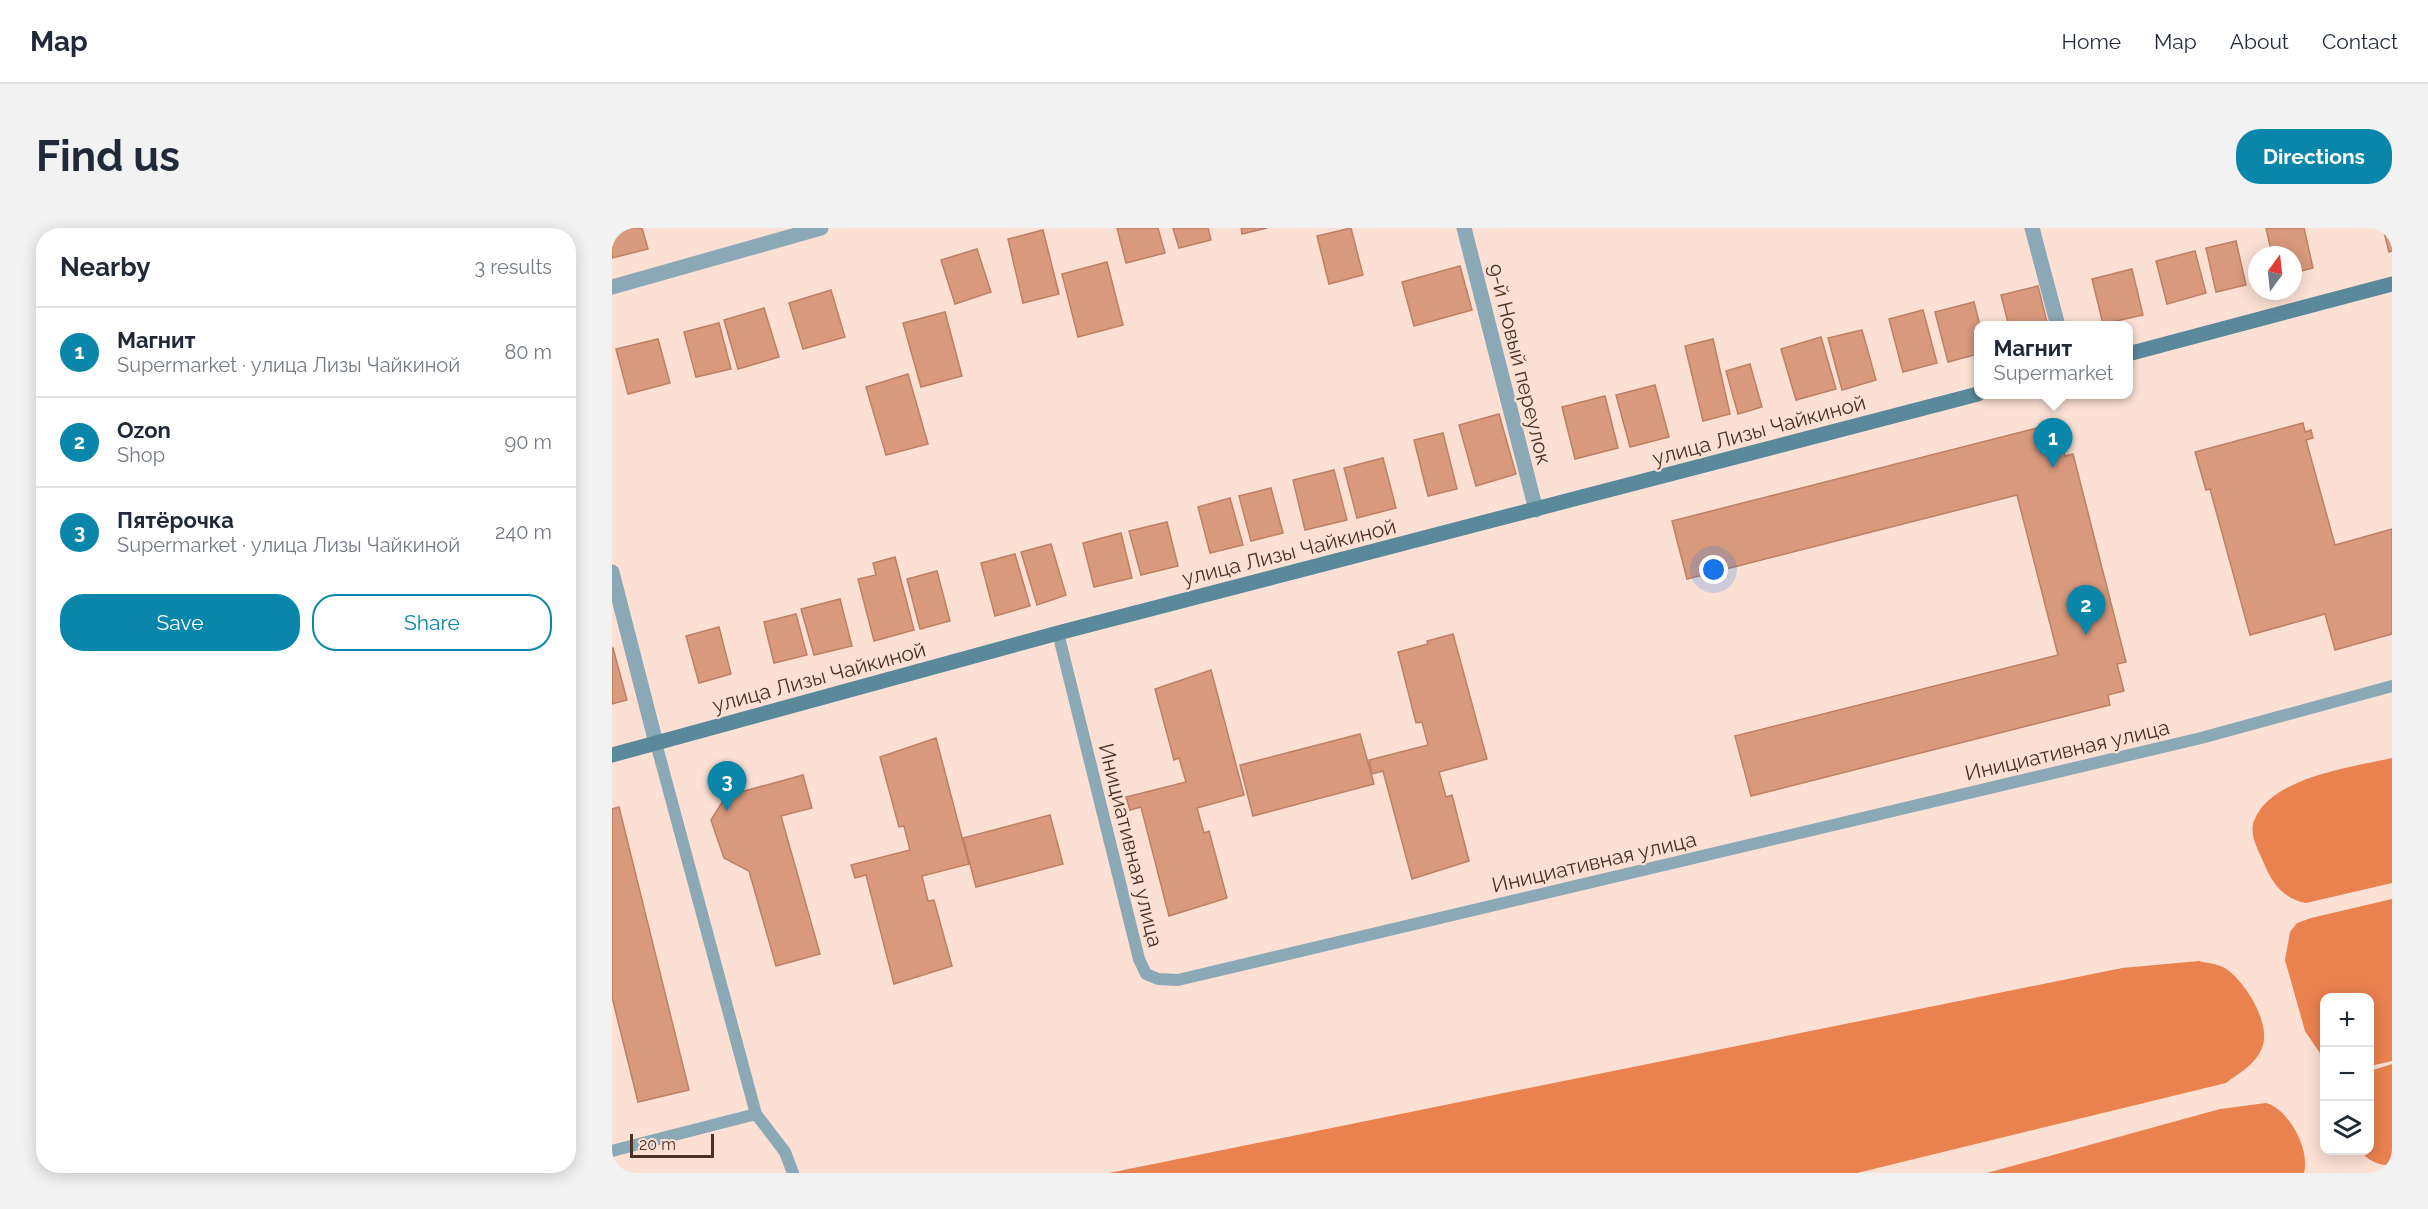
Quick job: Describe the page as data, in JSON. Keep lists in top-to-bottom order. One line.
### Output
{"streets":{"main road":["улица Лизы Чайкиной"],"street":["9-й Новый переулок"],"lane":["Инициативная улица"]},"crossings":[["9-й Новый переулок","улица Лизы Чайкиной"],["улица Лизы Чайкиной","Инициативная улица"]],"scale_bar":"20 m","north":"top","page":{"header":"Map","nav":["Home","Map","About","Contact"],"buttons":["Directions",["Save","Share"]],"title":"Find us","heading":["Nearby","3 results"],"list":[{"mark":"1","name":"Магнит","note":"Supermarket · улица Лизы Чайкиной","value":"80 m"},{"mark":"2","name":"Ozon","note":"Shop","value":"90 m"},{"mark":"3","name":"Пятёрочка","note":"Supermarket · улица Лизы Чайкиной","value":"240 m"}],"popup":["Магнит","Supermarket"],"pins":["1","2","3"],"map_buttons":["+","−"],"scale":"20 m"}}
